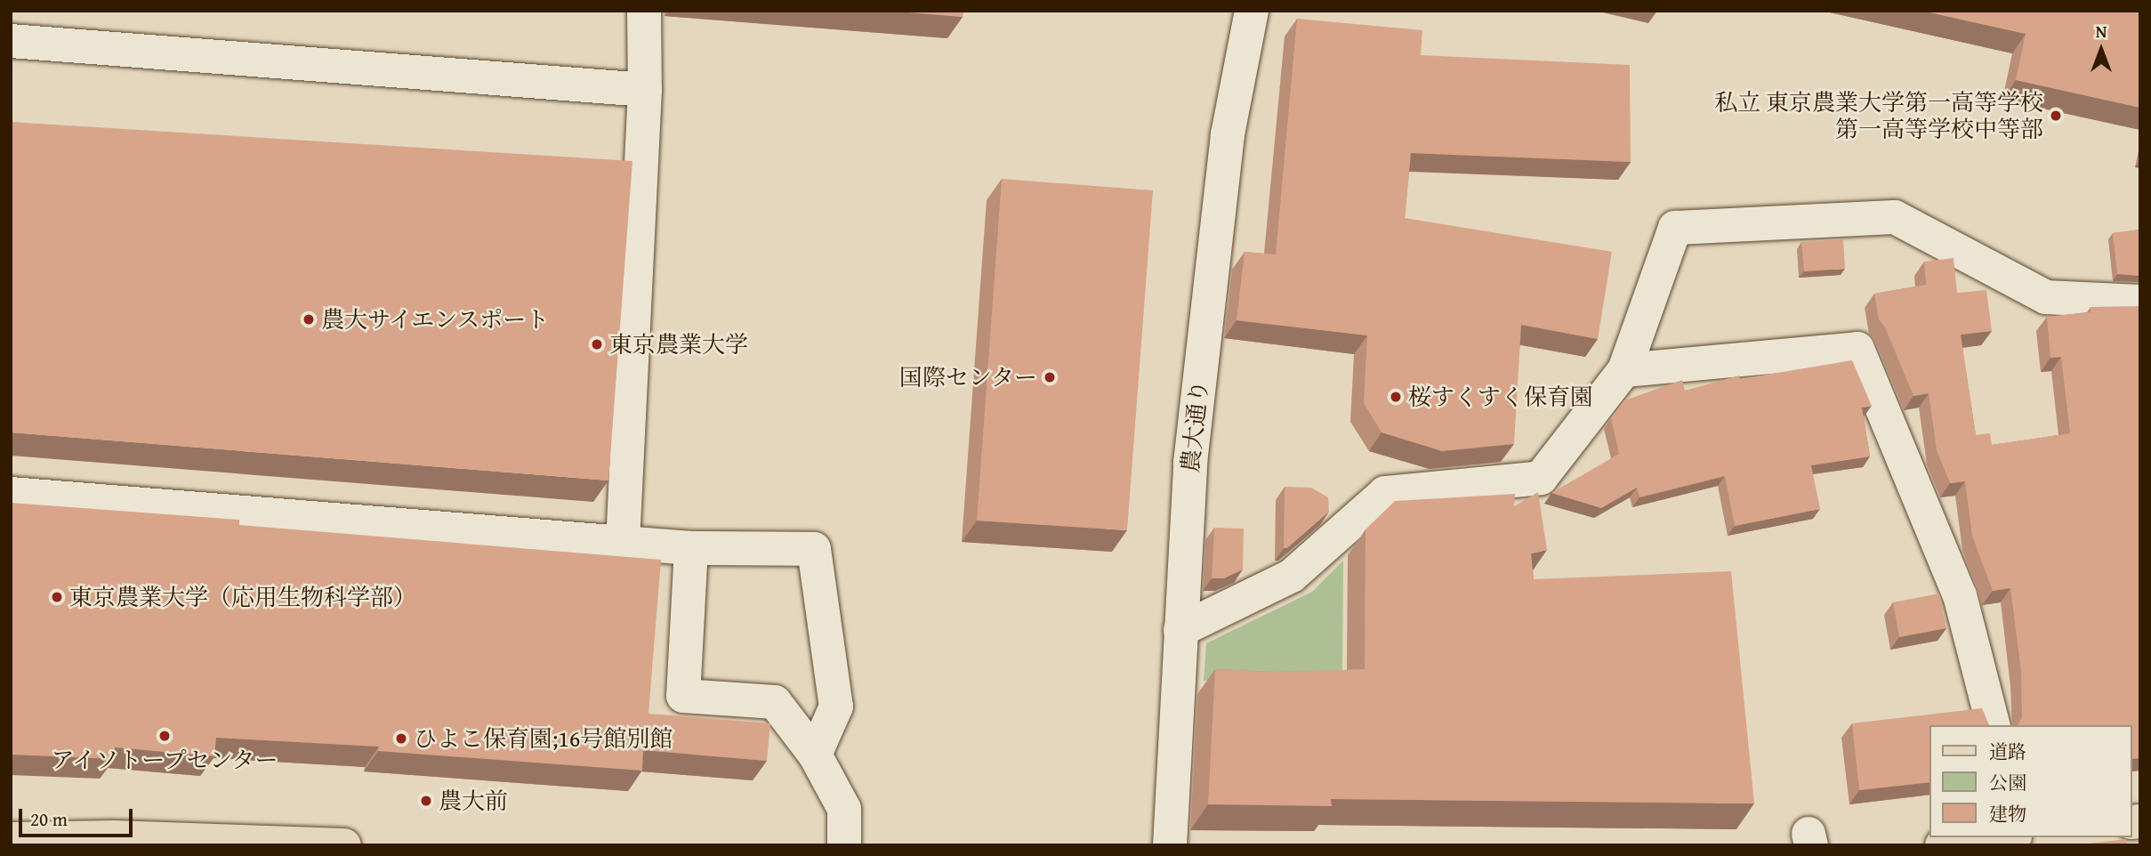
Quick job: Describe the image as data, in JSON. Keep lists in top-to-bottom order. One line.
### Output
{"streets":{"street":["農大通り"]},"places":["私立 東京農業大学第一高等学校 第一高等学校中等部","農大サイエンスポート","東京農業大学","国際センター","桜すくすく保育園","東京農業大学（応用生物科学部）","アイソトープセンター","ひよこ保育園;16号館別館","農大前"],"legend":["道路","公園","建物"],"scale_bar":"20 m","north":"top"}
